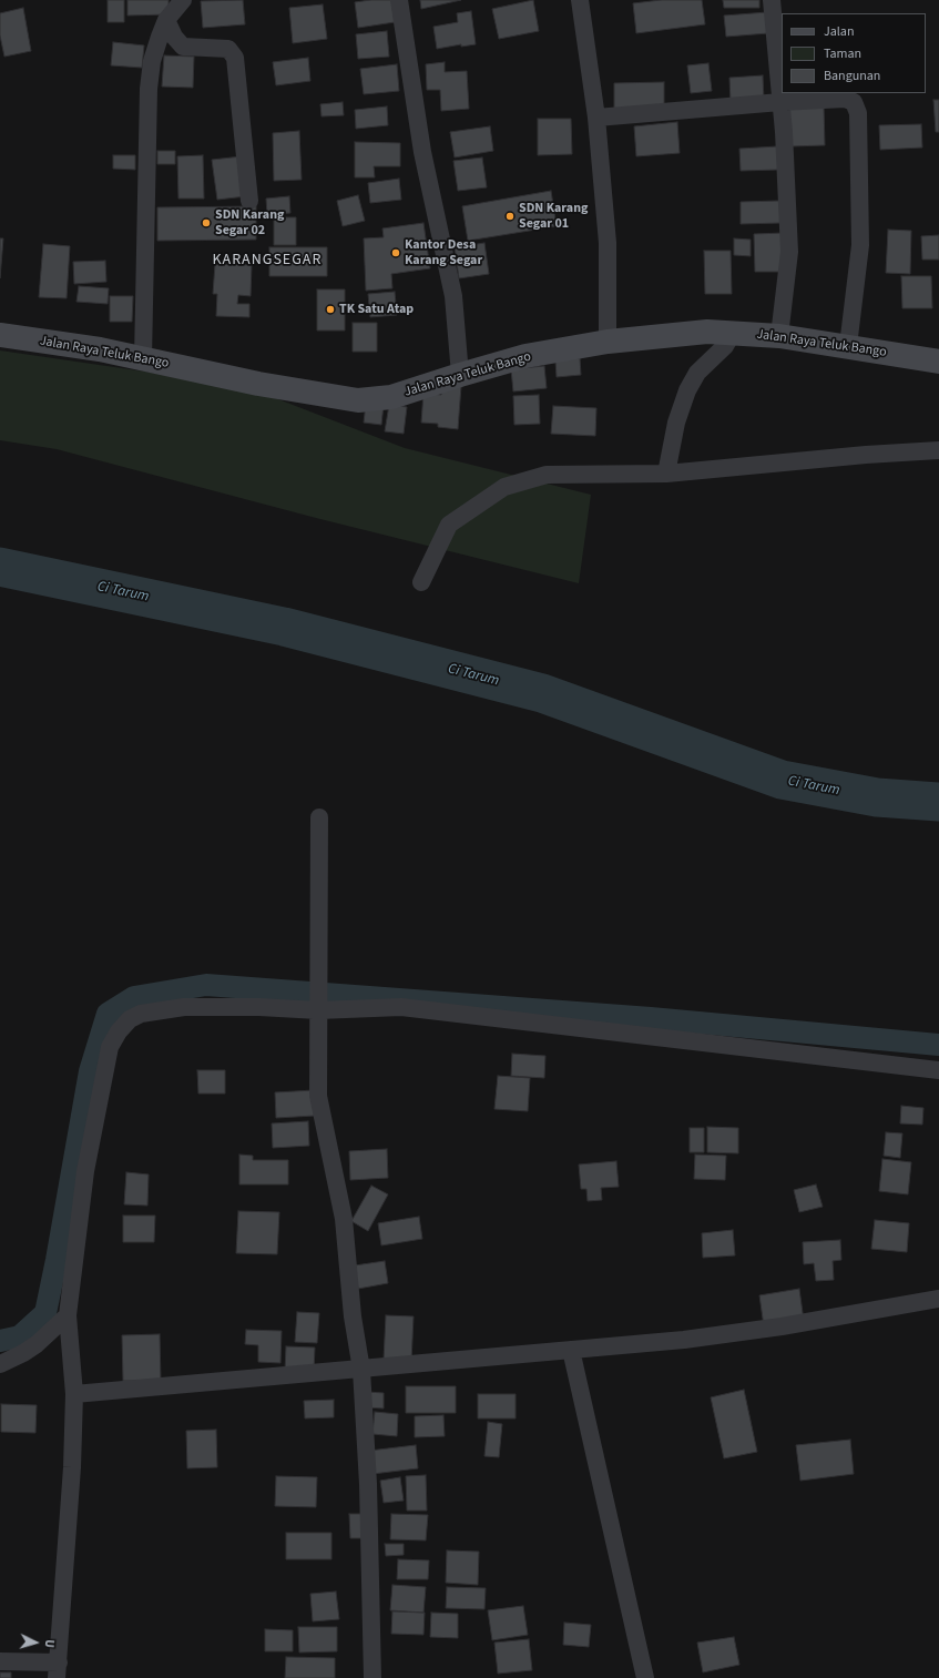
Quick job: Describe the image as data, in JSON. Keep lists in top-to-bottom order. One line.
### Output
{"streets":{"main road":["Jalan Raya Teluk Bango"]},"districts":["KARANGSEGAR"],"water":["Ci Tarum"],"places":["SDN Karang Segar 01","SDN Karang Segar 02","Kantor Desa Karang Segar","TK Satu Atap"],"legend":["Jalan","Taman","Bangunan"],"north":"right"}
